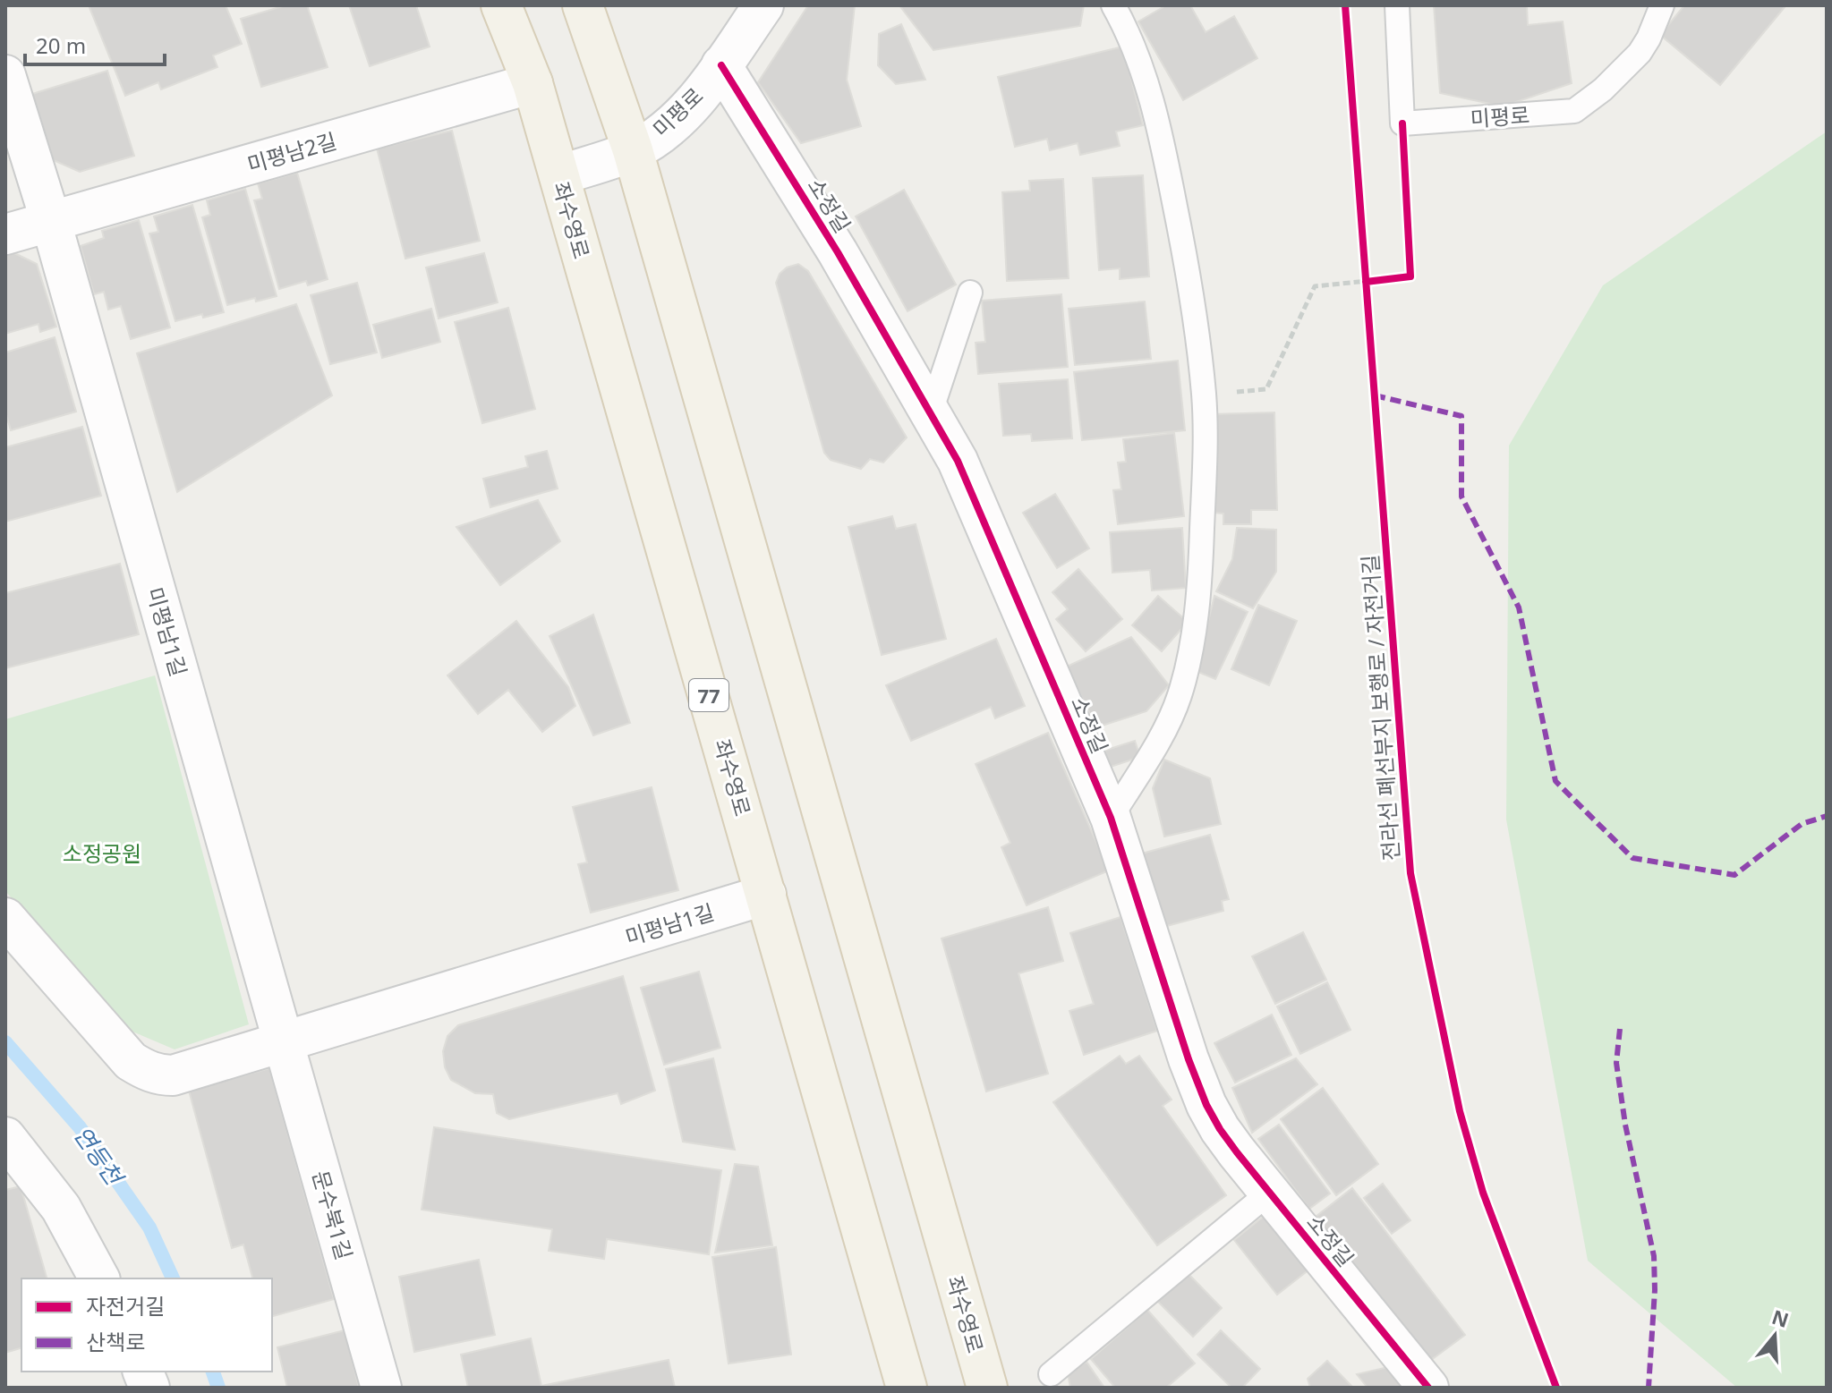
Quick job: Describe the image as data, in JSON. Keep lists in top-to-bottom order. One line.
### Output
{"streets":{"main road":["좌수영로","77"],"street":["미평로","미평남2길","소정길","미평남1길","문수북1길"],"cycle path":["전라선 폐선부지 보행로 / 자전거길"]},"crossings":[["미평로","소정길"],["미평로","좌수영로"],["미평남2길","좌수영로"],["미평남2길","미평남1길"],["좌수영로","미평남1길"],["미평남1길","문수북1길"]],"water":["연등천"],"parks":["소정공원"],"legend":["자전거길","산책로"],"scale_bar":"20 m","north":"top"}
